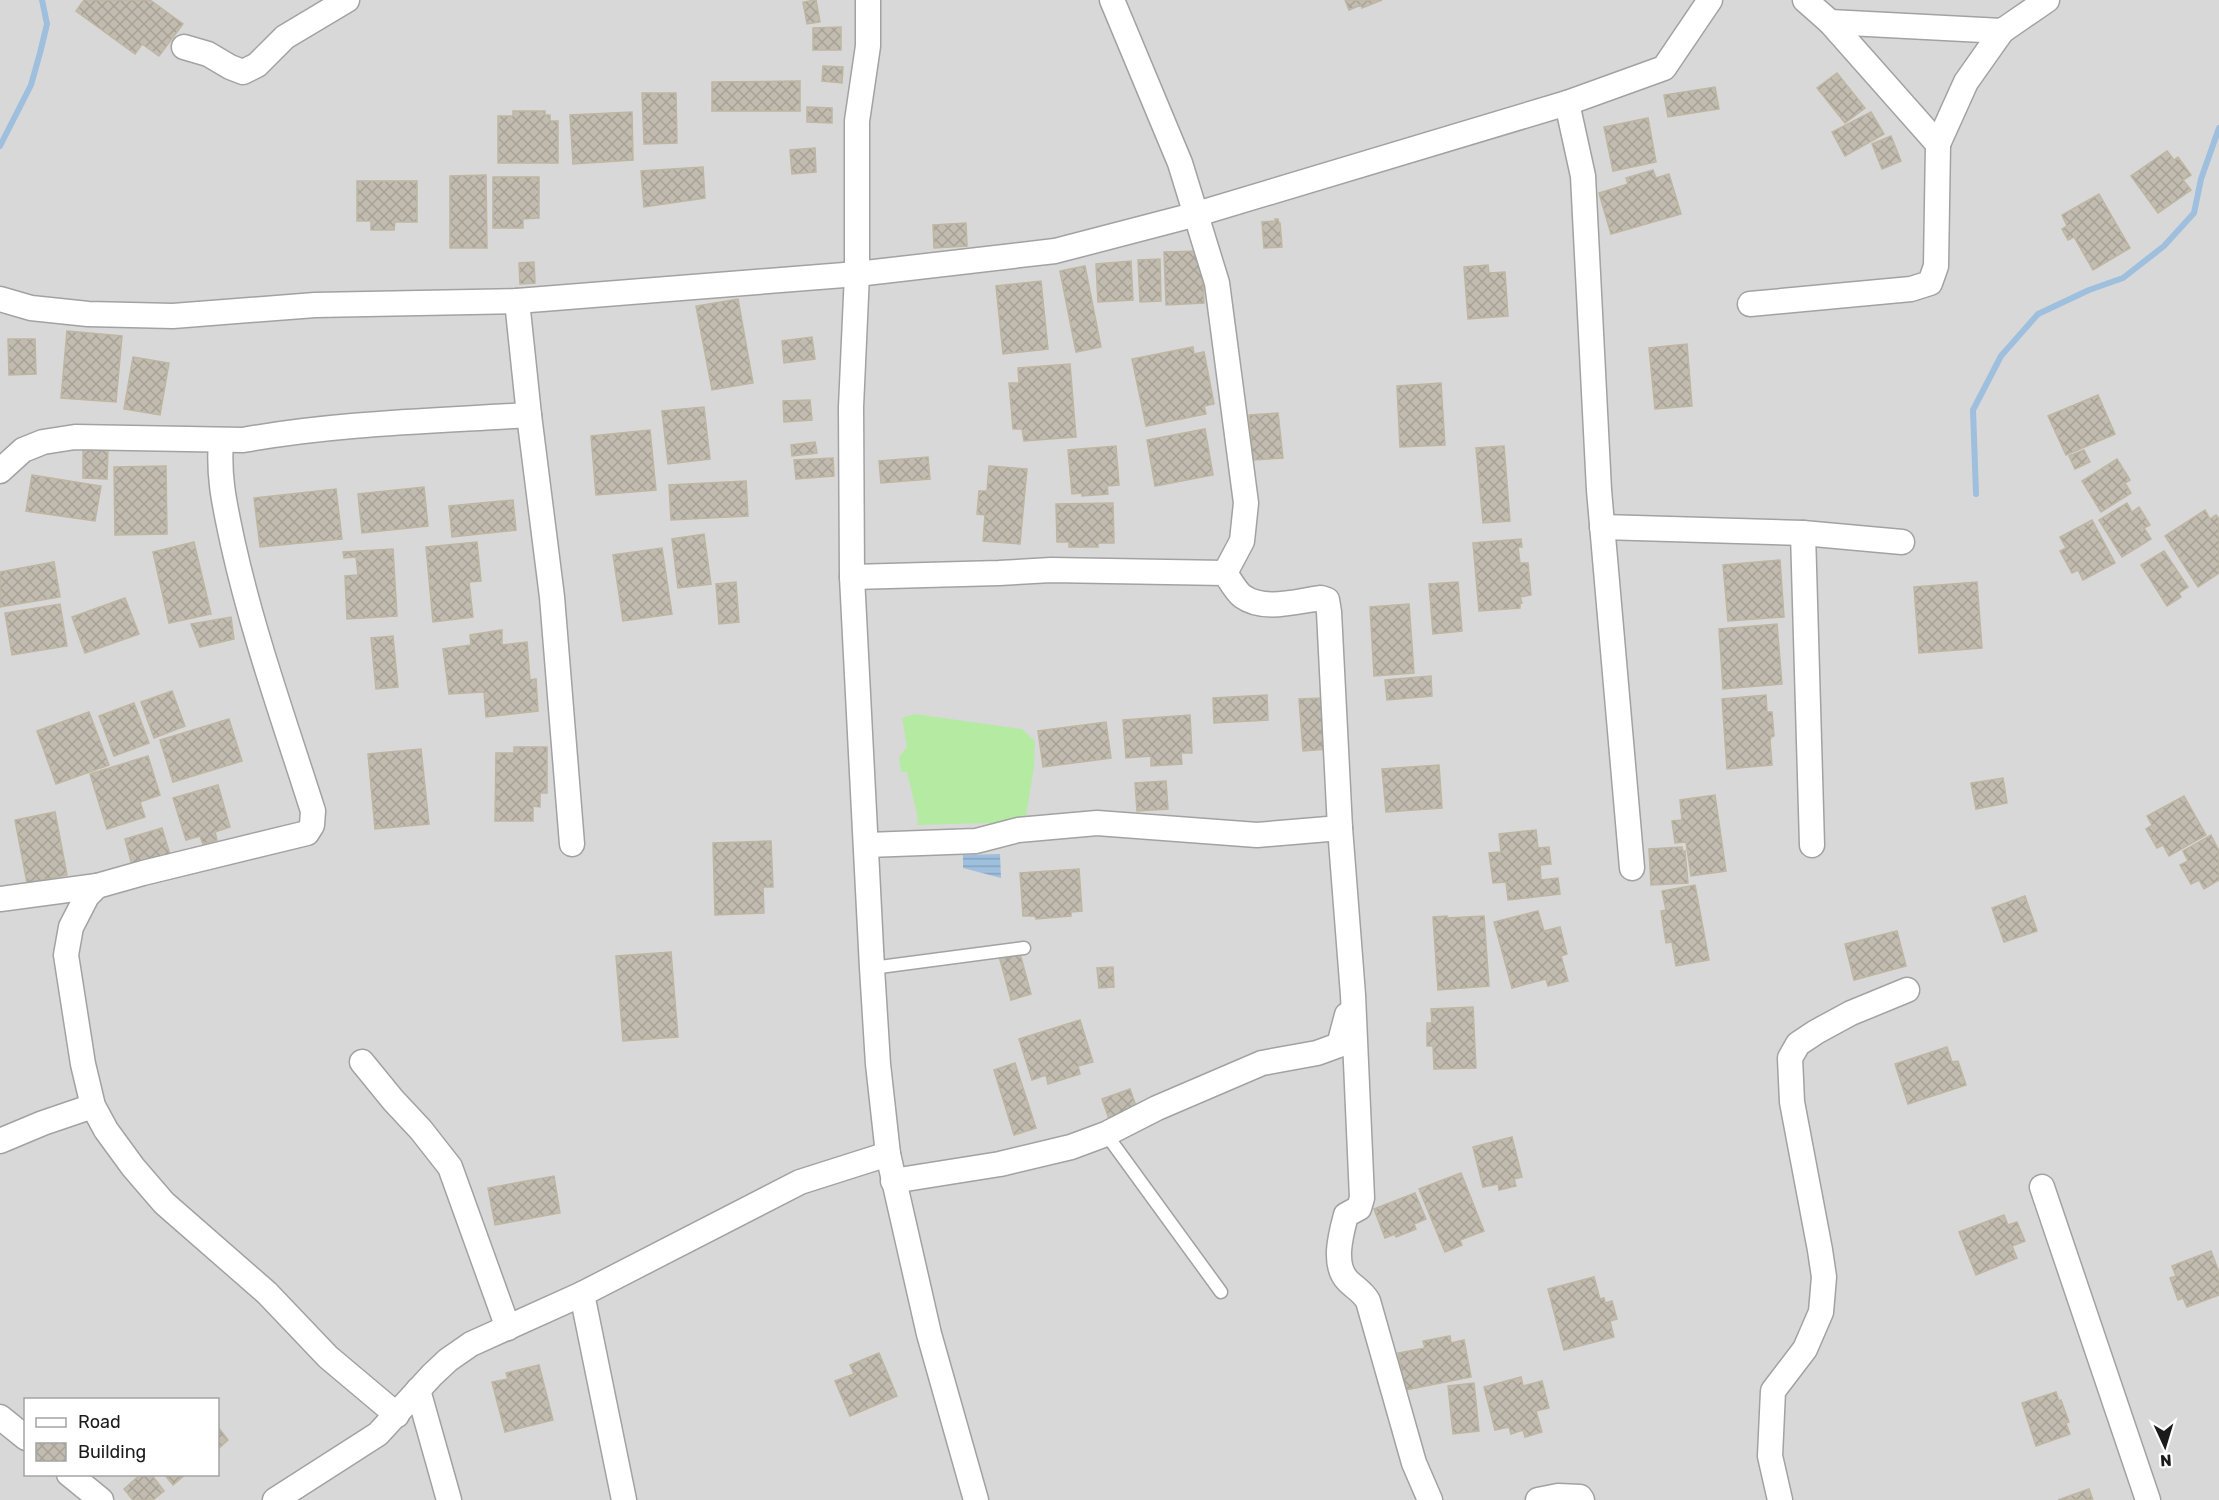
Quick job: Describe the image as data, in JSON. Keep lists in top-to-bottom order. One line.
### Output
{"legend":["Road","Building"],"north":"bottom"}
